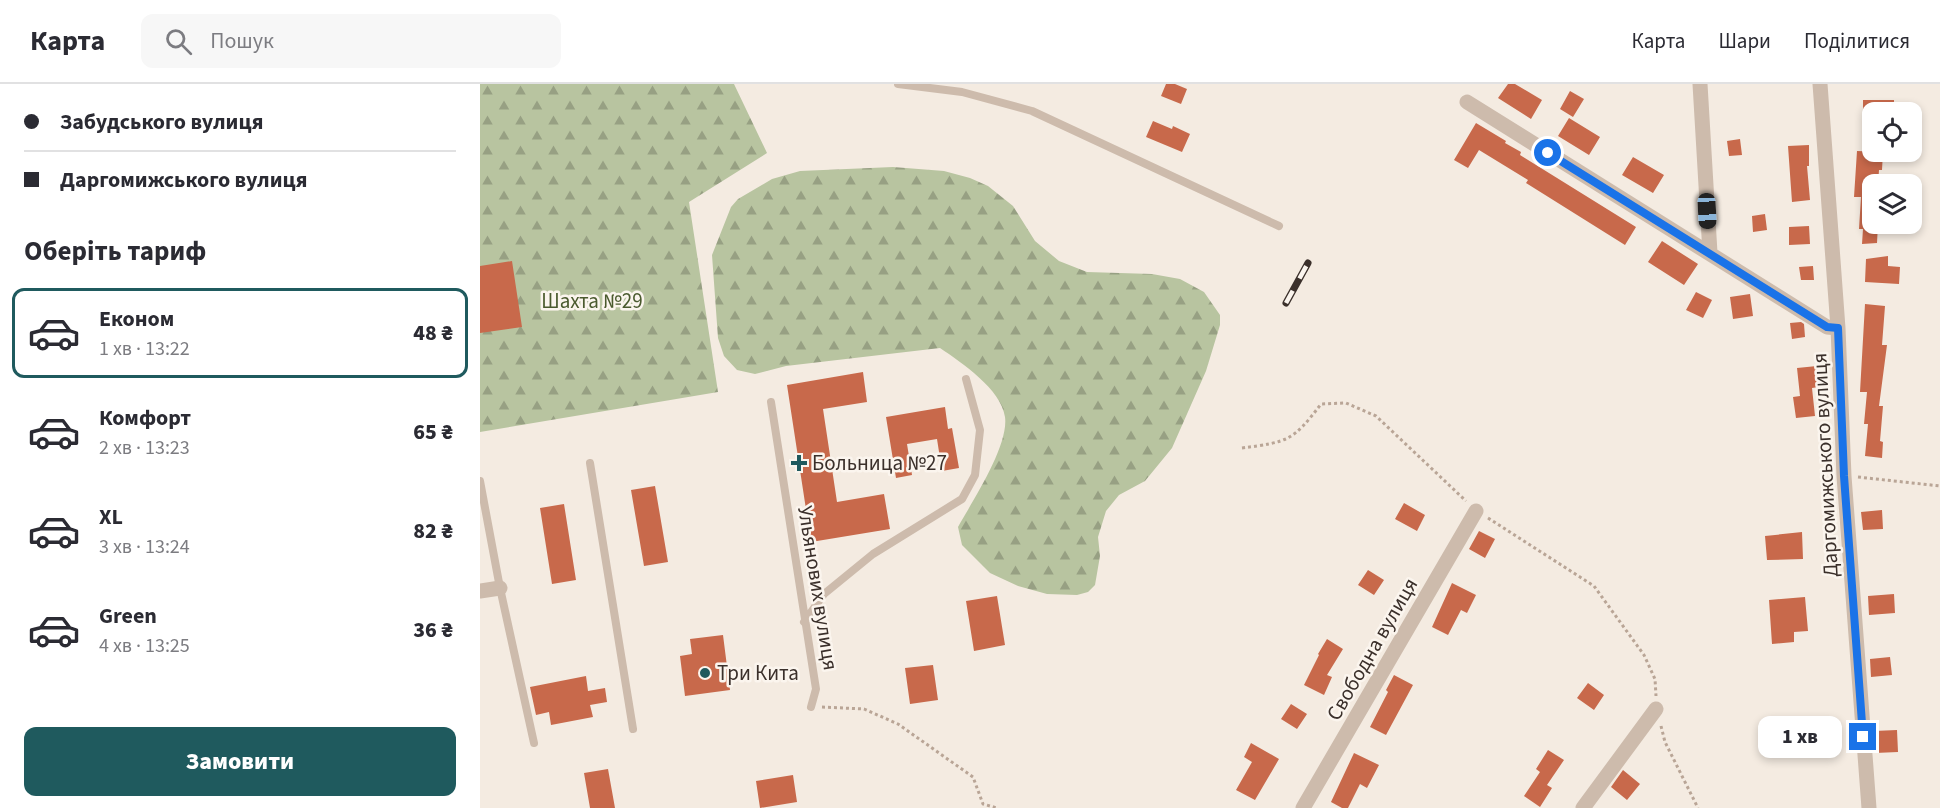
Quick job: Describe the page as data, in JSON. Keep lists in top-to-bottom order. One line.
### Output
{"streets":{"street":["Даргомижського вулиця","Свободна вулиця"],"lane":["Ульянових вулиця"]},"parks":["Шахта №29"],"places":{"health":["Больница №27"],"other":["Три Кита"]},"page":{"header":"Карта","search":"Пошук","nav":["Карта","Шари","Поділитися"],"banner":["Забудського вулиця","Даргомижського вулиця"],"heading":"Оберіть тариф","list":[{"name":"Економ","note":"1 хв · 13:22","value":"48 ₴"},{"name":"Комфорт","note":"2 хв · 13:23","value":"65 ₴"},{"name":"XL","note":"3 хв · 13:24","value":"82 ₴"},{"name":"Green","note":"4 хв · 13:25","value":"36 ₴"}],"buttons":"Замовити","bubble":"1 хв"}}
